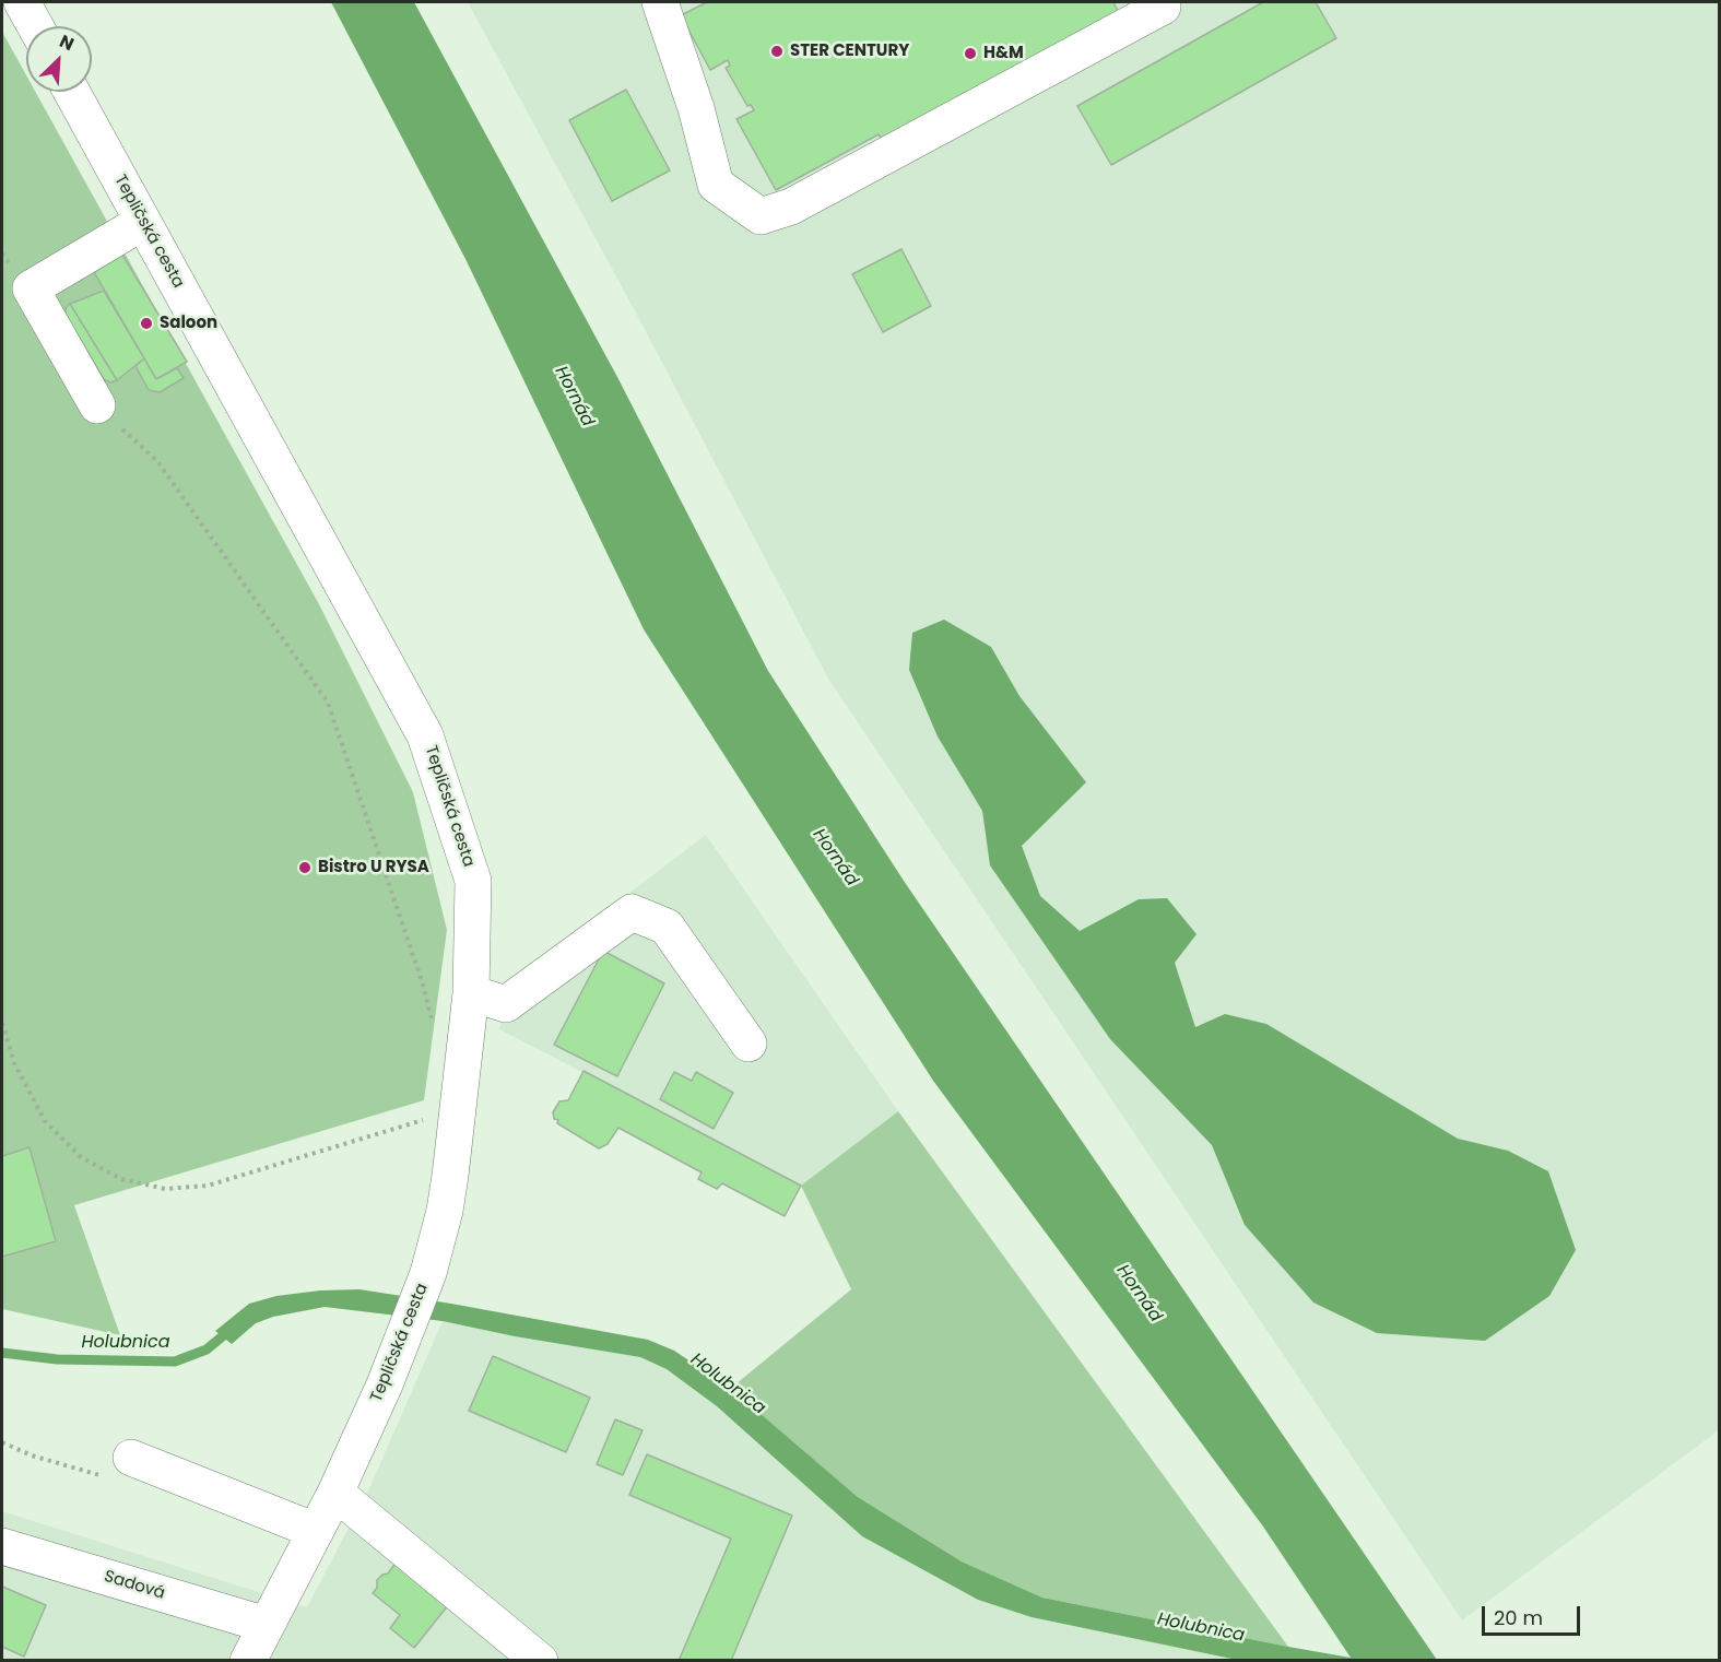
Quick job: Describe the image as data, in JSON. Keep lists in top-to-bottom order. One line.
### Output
{"streets":{"street":["Tepličská cesta","Sadová"]},"crossings":[["Tepličská cesta","Sadová"]],"water":["Hornád","Holubnica"],"places":["STER CENTURY","H&M","Saloon","Bistro U RYSA"],"scale_bar":"20 m","north":"top right"}
